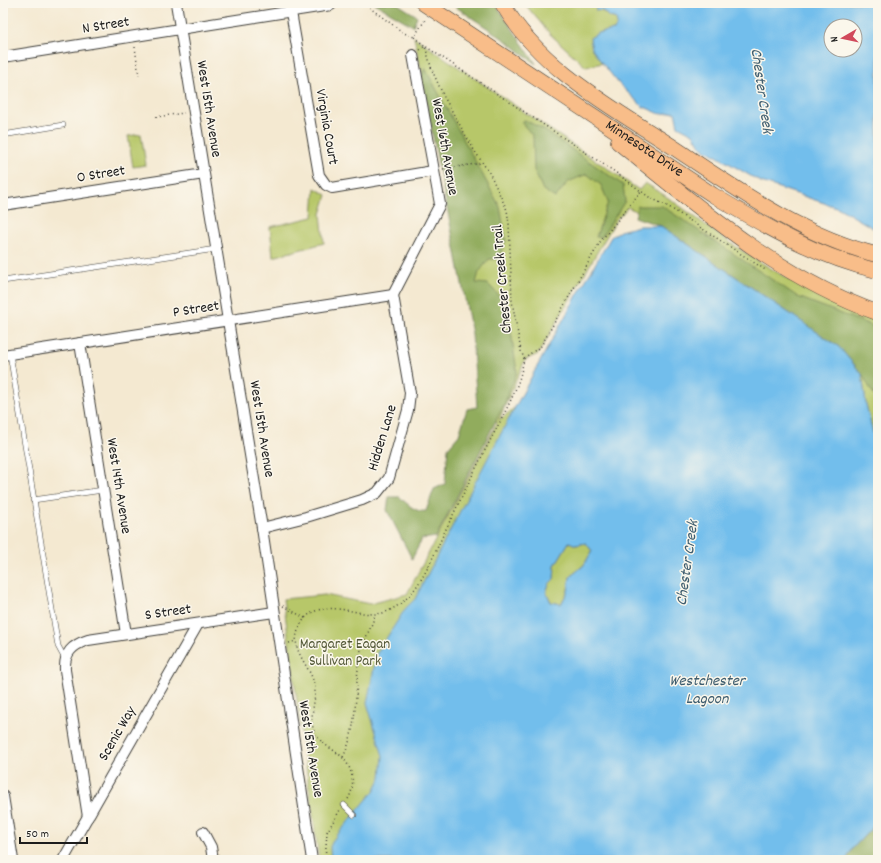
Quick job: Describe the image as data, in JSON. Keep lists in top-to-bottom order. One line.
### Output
{"streets":{"main road":["Minnesota Drive"],"street":["N Street","West 15th Avenue","Virginia Court","West 16th Avenue","O Street","P Street","Hidden Lane","West 14th Avenue","S Street","Scenic Way"],"path":["Chester Creek Trail"]},"crossings":[["N Street","West 15th Avenue"],["N Street","Virginia Court"],["West 15th Avenue","O Street"],["West 15th Avenue","P Street"],["West 15th Avenue","Hidden Lane"],["West 15th Avenue","S Street"],["Virginia Court","West 16th Avenue"],["West 16th Avenue","P Street"],["West 16th Avenue","Hidden Lane"],["P Street","Hidden Lane"],["P Street","West 14th Avenue"],["West 14th Avenue","S Street"],["S Street","Scenic Way"]],"water":["Chester Creek","Westchester Lagoon"],"parks":["Margaret Eagan Sullivan Park"],"scale_bar":"50 m","north":"left"}
